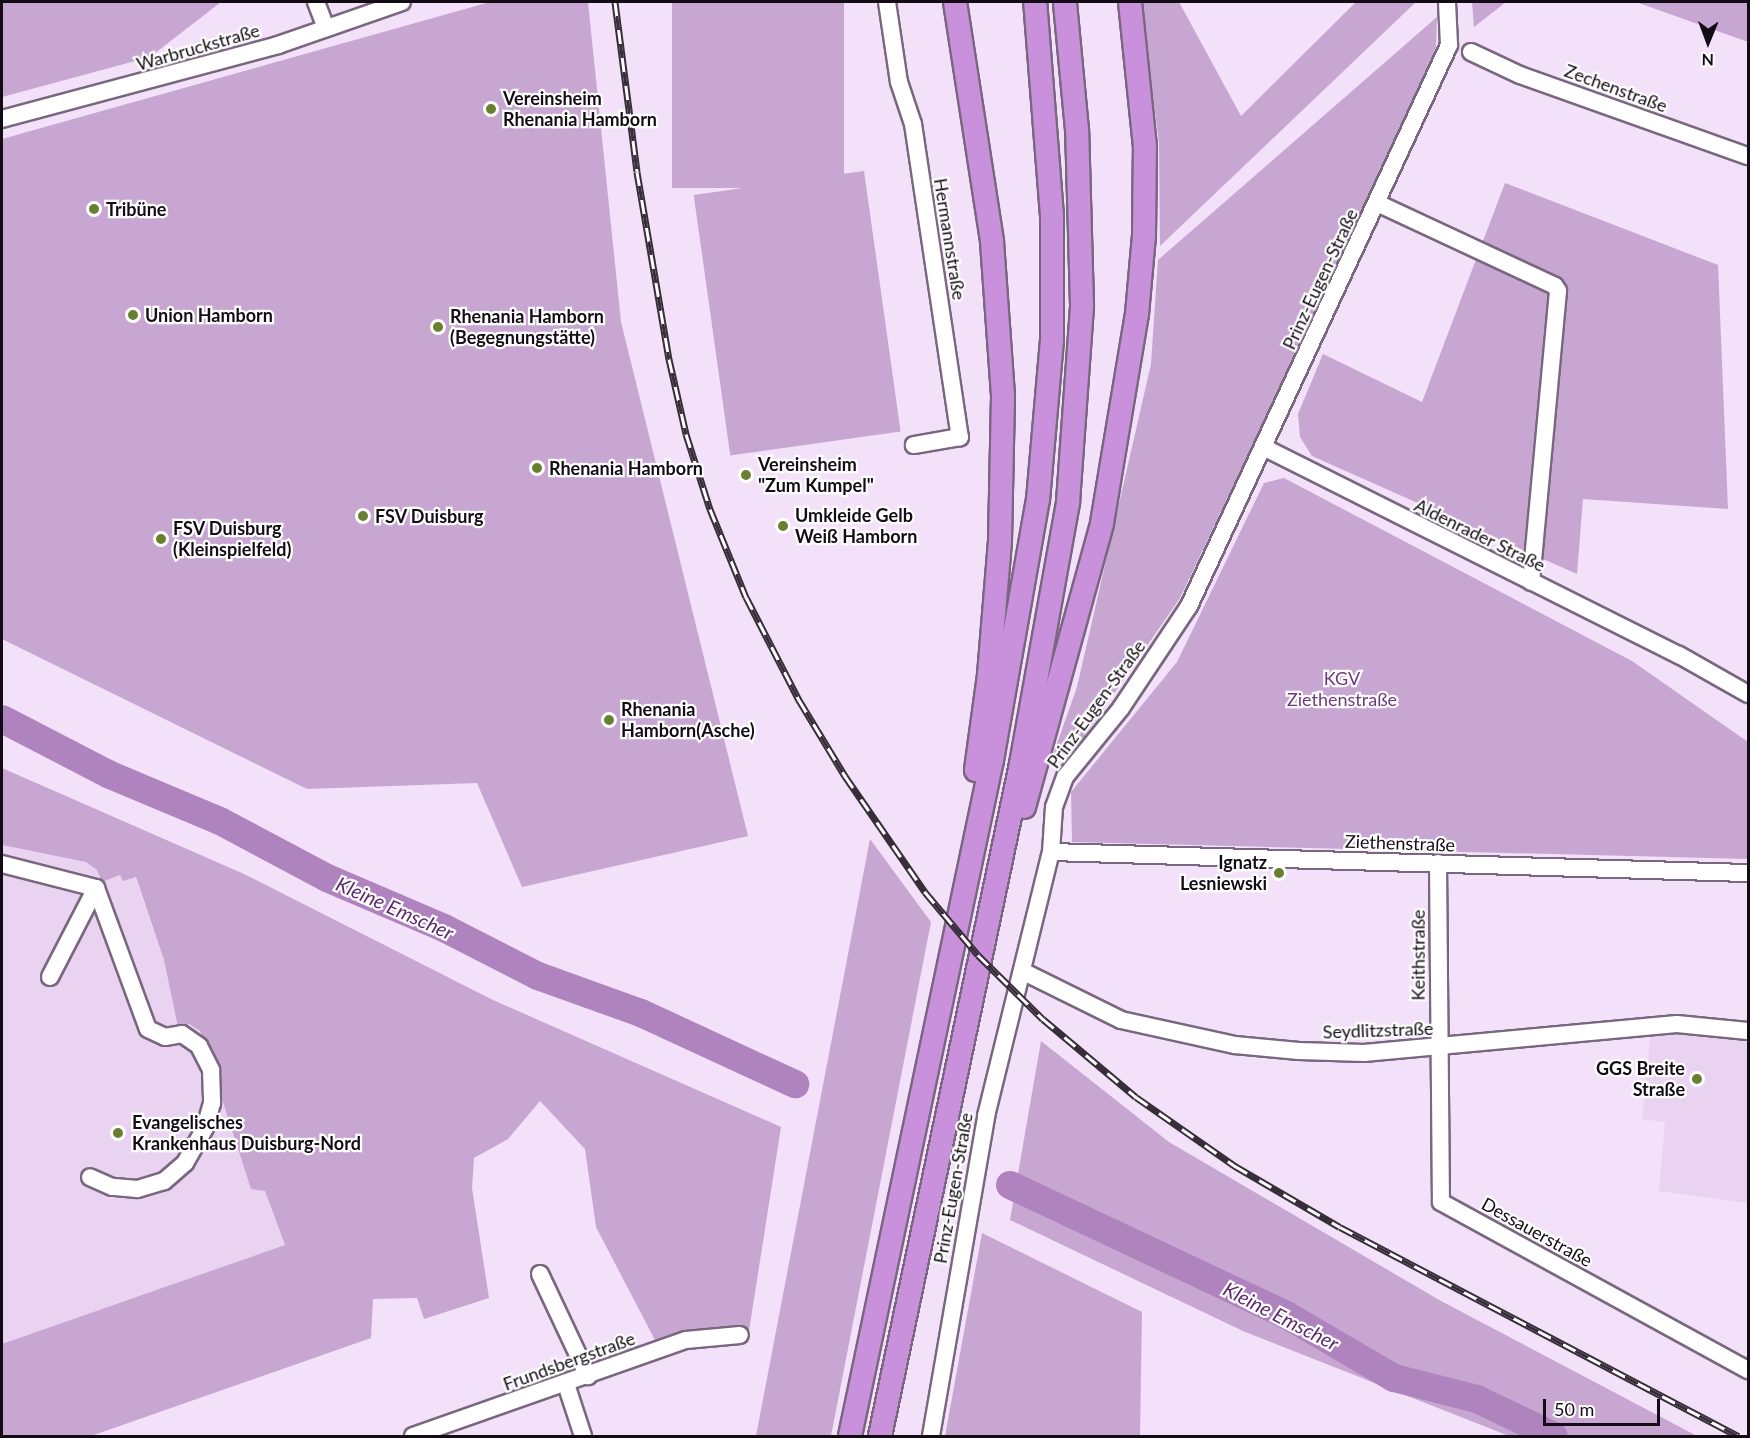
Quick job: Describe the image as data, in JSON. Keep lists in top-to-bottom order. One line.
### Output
{"streets":{"street":["Warbruckstraße","Zechenstraße","Hermannstraße","Prinz-Eugen-Straße","Aldenrader Straße","Ziethenstraße","Keithstraße","Seydlitzstraße","Dessauerstraße","Frundsbergstraße"]},"crossings":[["Prinz-Eugen-Straße","Aldenrader Straße"],["Prinz-Eugen-Straße","Ziethenstraße"],["Prinz-Eugen-Straße","Seydlitzstraße"],["Ziethenstraße","Keithstraße"],["Keithstraße","Seydlitzstraße"],["Keithstraße","Dessauerstraße"],["Seydlitzstraße","Dessauerstraße"]],"water":["Kleine Emscher"],"parks":["KGV Ziethenstraße"],"places":["Vereinsheim Rhenania Hamborn","Tribüne","Union Hamborn","Rhenania Hamborn (Begegnungstätte)","Rhenania Hamborn","Vereinsheim \"Zum Kumpel\"","FSV Duisburg","Umkleide Gelb Weiß Hamborn","FSV Duisburg (Kleinspielfeld)","Rhenania Hamborn(Asche)","Ignatz Lesniewski","GGS Breite Straße","Evangelisches Krankenhaus Duisburg-Nord"],"scale_bar":"50 m","north":"bottom"}
